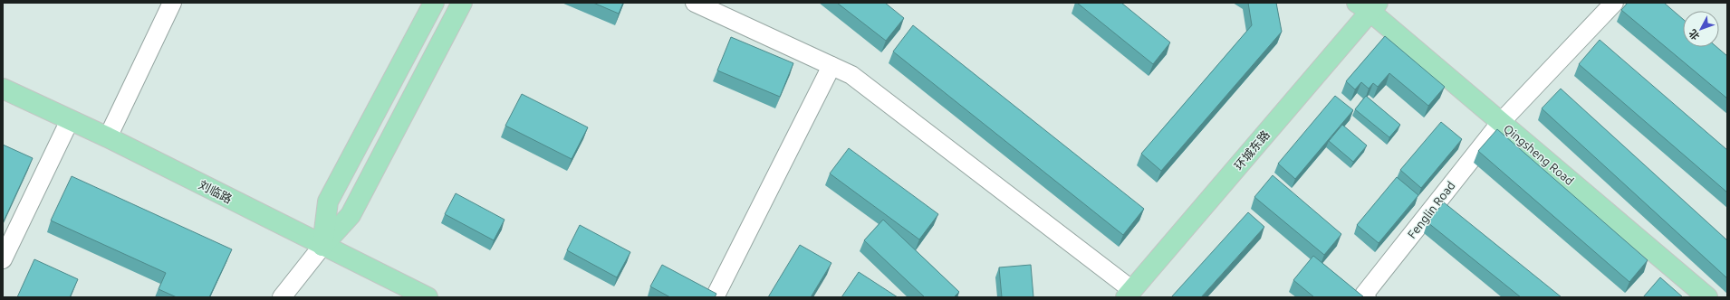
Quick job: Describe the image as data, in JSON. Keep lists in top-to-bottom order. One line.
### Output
{"streets":{"main road":["环城东路","Qingsheng Road","刘临路"],"street":["Fenglin Road"]},"crossings":[["环城东路","Qingsheng Road"],["Qingsheng Road","Fenglin Road"]],"north":"bottom left"}
